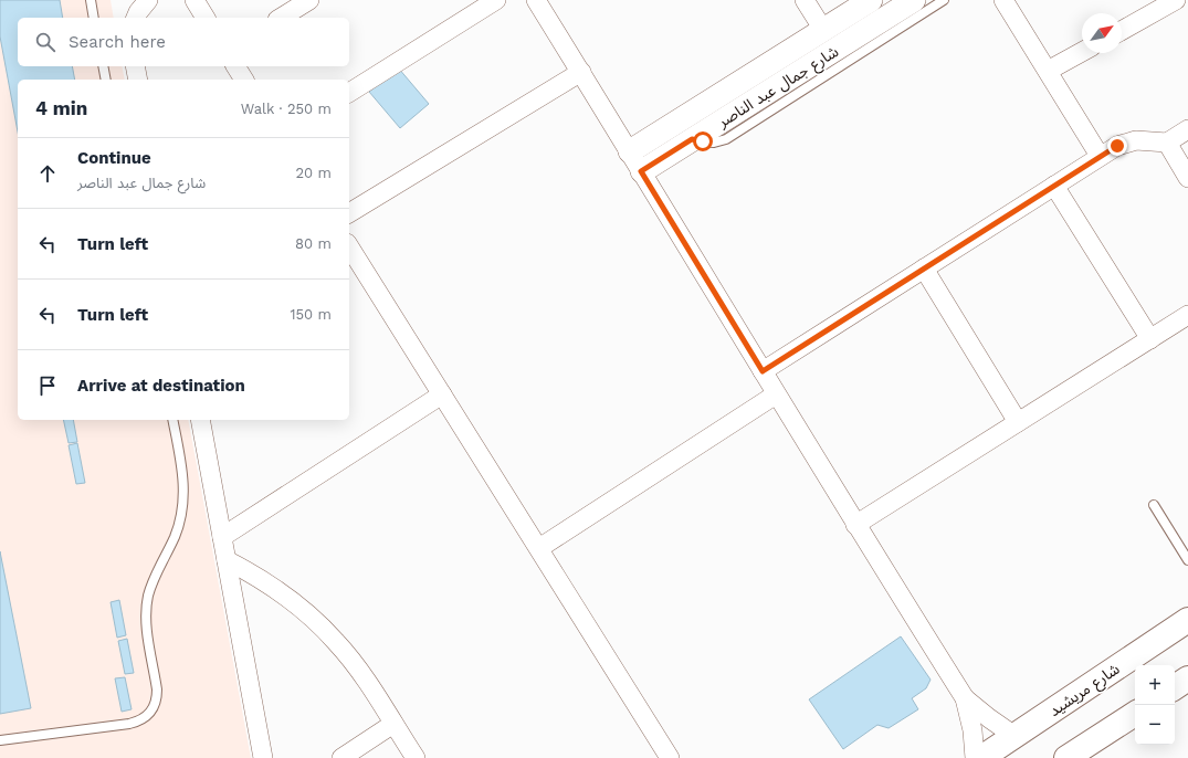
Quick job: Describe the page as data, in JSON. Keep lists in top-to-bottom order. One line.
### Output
{"streets":{"main road":["شارع مريشيد"],"street":["شارع جمال عبد الناصر"]},"north":"top right","page":{"search":"Search here","heading":["4 min","Walk · 250 m"],"list":[["Continue","شارع جمال عبد الناصر","20 m"],["Turn left","80 m"],["Turn left","150 m"],"Arrive at destination"],"map_buttons":["+","−"]}}
